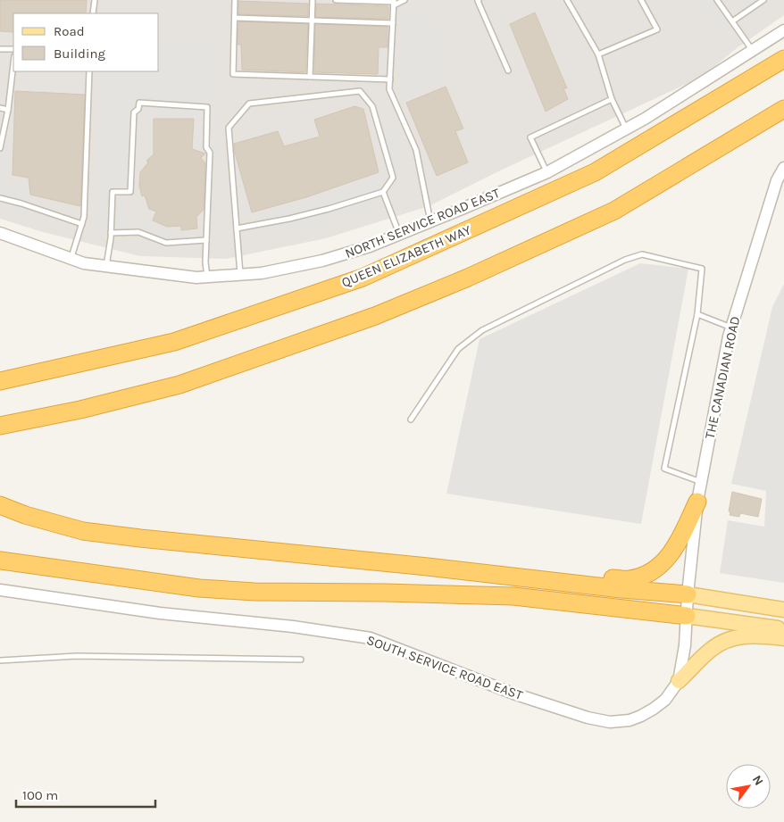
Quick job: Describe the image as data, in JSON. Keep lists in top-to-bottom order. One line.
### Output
{"streets":{"highway":["QUEEN ELIZABETH WAY"],"street":["NORTH SERVICE ROAD EAST","THE CANADIAN ROAD","SOUTH SERVICE ROAD EAST"]},"crossings":[["THE CANADIAN ROAD","SOUTH SERVICE ROAD EAST"]],"legend":["Road","Building"],"scale_bar":"100 m","north":"top right"}
